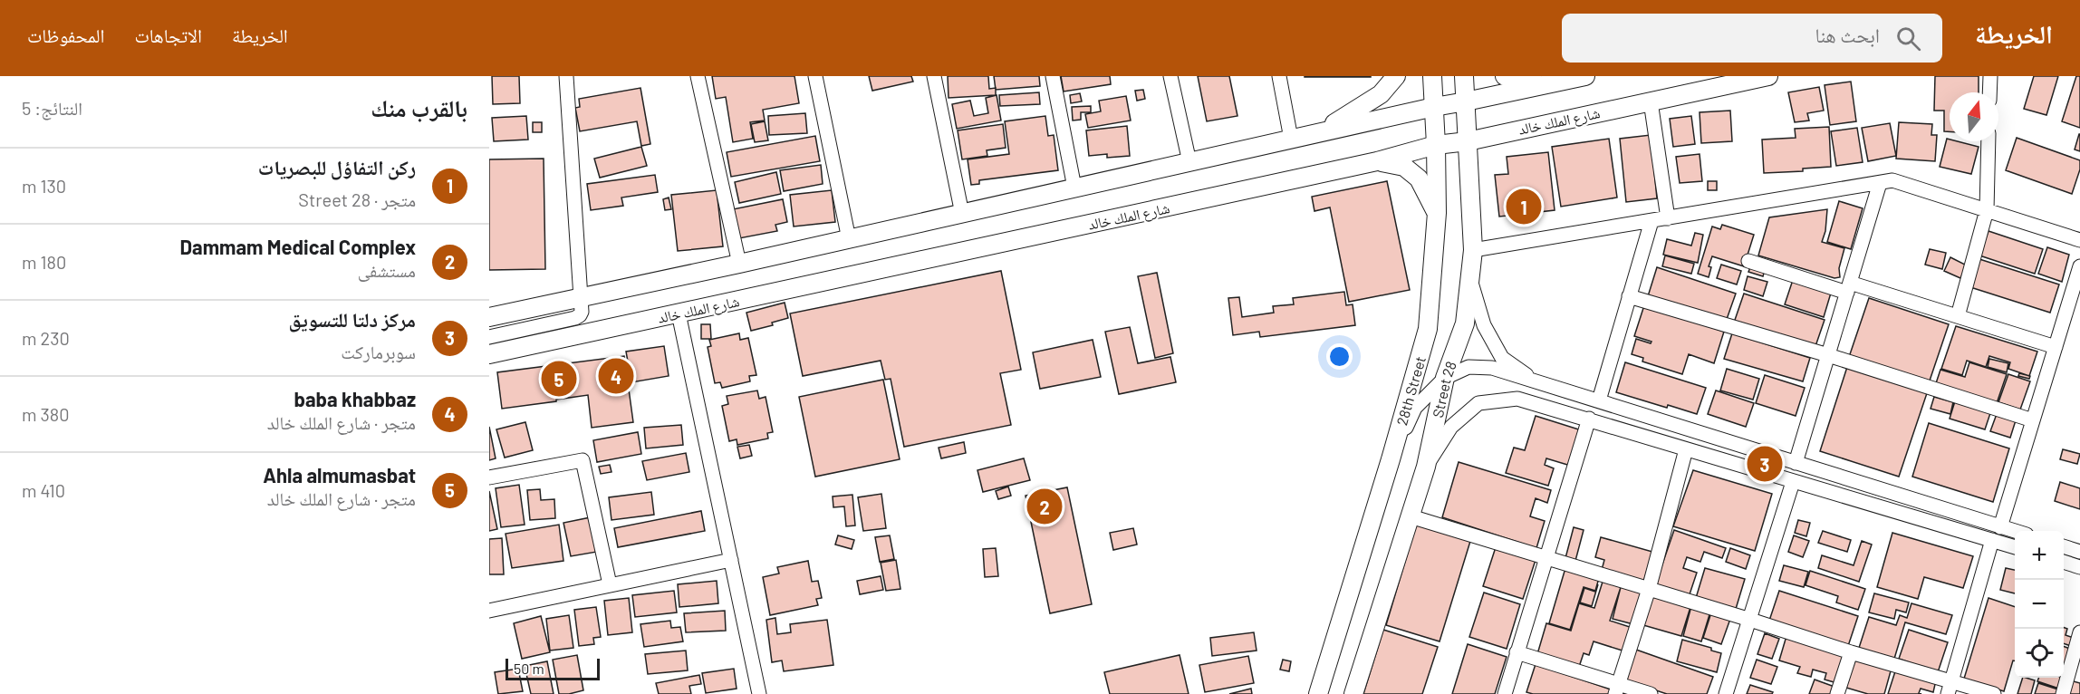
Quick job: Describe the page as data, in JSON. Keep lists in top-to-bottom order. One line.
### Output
{"streets":{"main road":["شارع الملك خالد","Street 28","28th Street"]},"crossings":[["شارع الملك خالد","Street 28"],["شارع الملك خالد","28th Street"]],"scale_bar":"50 m","north":"top","page":{"header":"الخريطة","search":"ابحث هنا","nav":["الخريطة","الاتجاهات","المحفوظات"],"heading":["بالقرب منك","النتائج: 5"],"list":[{"mark":"1","name":"ركن التفاؤل للبصريات","note":"متجر · Street 28","value":"130 m"},{"mark":"2","name":"Dammam Medical Complex","note":"مستشفى","value":"180 m"},{"mark":"3","name":"مركز دلتا للتسويق","note":"سوبرماركت","value":"230 m"},{"mark":"4","name":"baba khabbaz","note":"متجر · شارع الملك خالد","value":"380 m"},{"mark":"5","name":"Ahla almumasbat","note":"متجر · شارع الملك خالد","value":"410 m"}],"pins":["1","4","5","3","2"],"map_buttons":["+","−"],"scale":"50 m"}}
